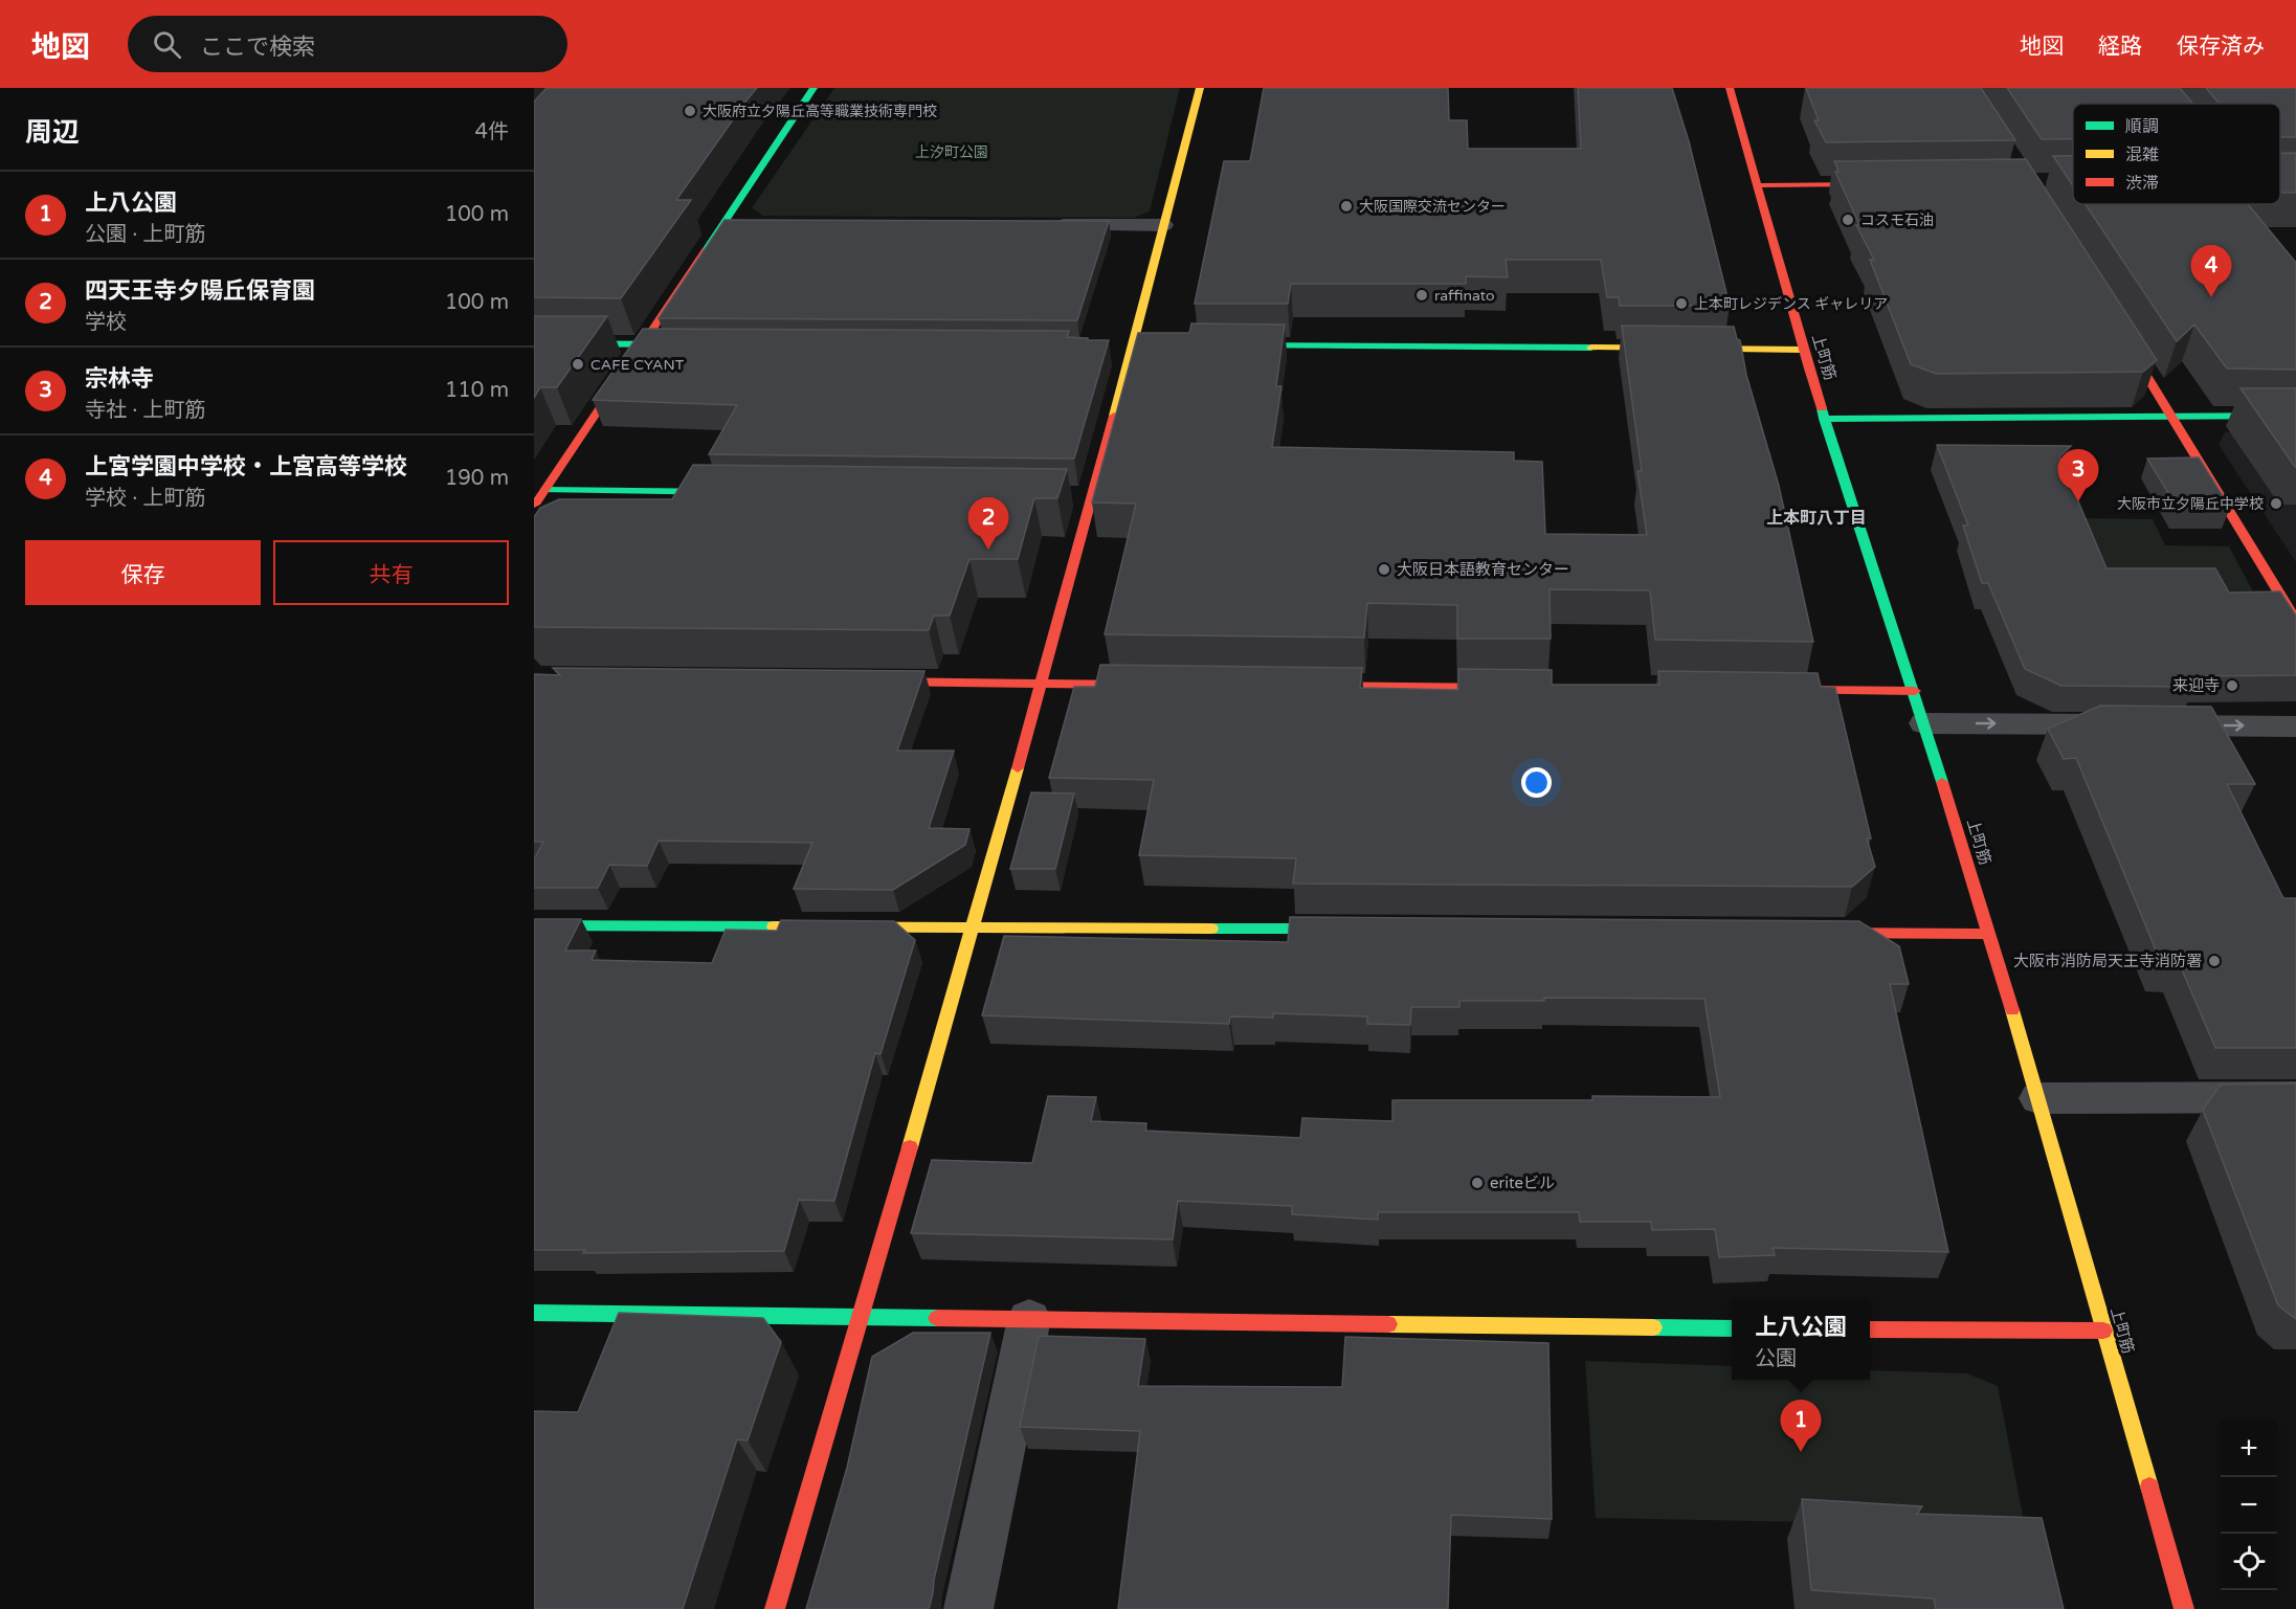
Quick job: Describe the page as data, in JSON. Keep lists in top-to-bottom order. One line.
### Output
{"streets":{"street":["上町筋"]},"districts":["上本町八丁目"],"parks":["上汐町公園"],"places":["大阪府立夕陽丘高等職業技術専門校","大阪国際交流センター","コスモ石油","raffinato","上本町レジデンス ギャレリア","CAFE CYANT","大阪市立夕陽丘中学校","大阪日本語教育センター","来迎寺","大阪市消防局天王寺消防署","eriteビル"],"legend":["順調","混雑","渋滞"],"page":{"header":"地図","search":"ここで検索","nav":["地図","経路","保存済み"],"heading":["周辺","4件"],"list":[{"mark":"1","name":"上八公園","note":"公園 · 上町筋","value":"100 m"},{"mark":"2","name":"四天王寺夕陽丘保育園","note":"学校","value":"100 m"},{"mark":"3","name":"宗林寺","note":"寺社 · 上町筋","value":"110 m"},{"mark":"4","name":"上宮学園中学校・上宮高等学校","note":"学校 · 上町筋","value":"190 m"}],"pins":["4","3","2","1"],"buttons":["保存","共有"],"popup":["上八公園","公園"],"map_buttons":["+","−"]}}
